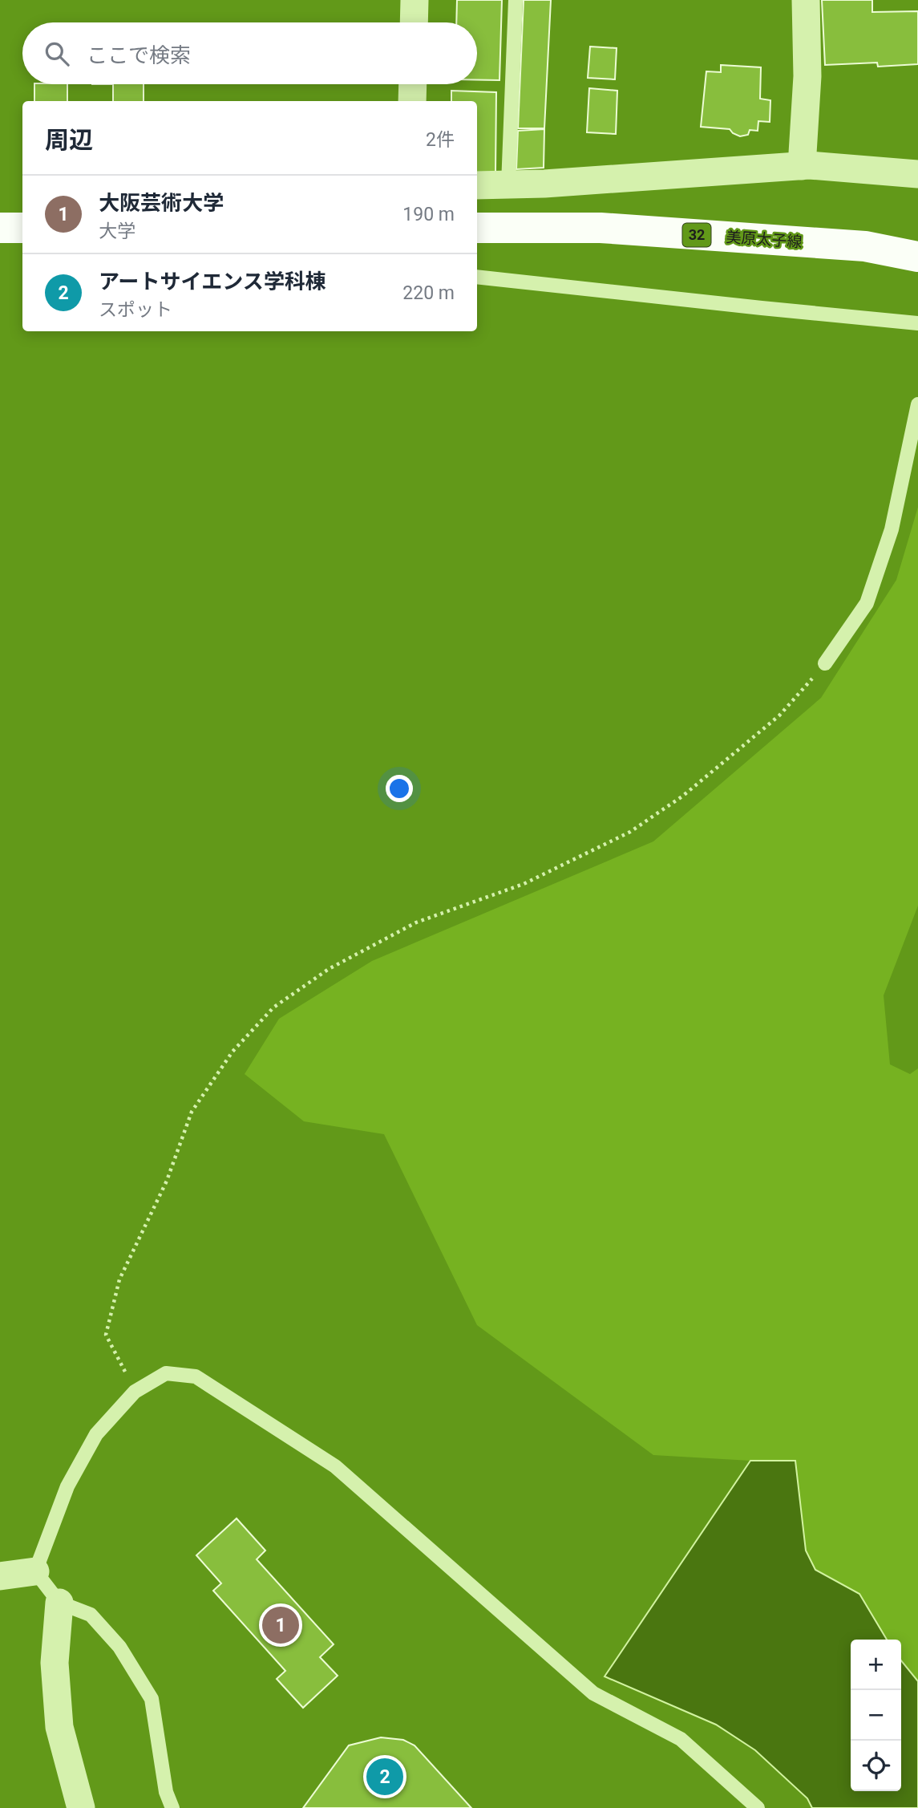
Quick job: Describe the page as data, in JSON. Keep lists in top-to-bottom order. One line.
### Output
{"streets":{"main road":["32","美原太子線"]},"page":{"search":"ここで検索","heading":["周辺","2件"],"list":[{"mark":"1","name":"大阪芸術大学","note":"大学","value":"190 m"},{"mark":"2","name":"アートサイエンス学科棟","note":"スポット","value":"220 m"}],"pins":["1","2"],"map_buttons":["+","−"]}}
